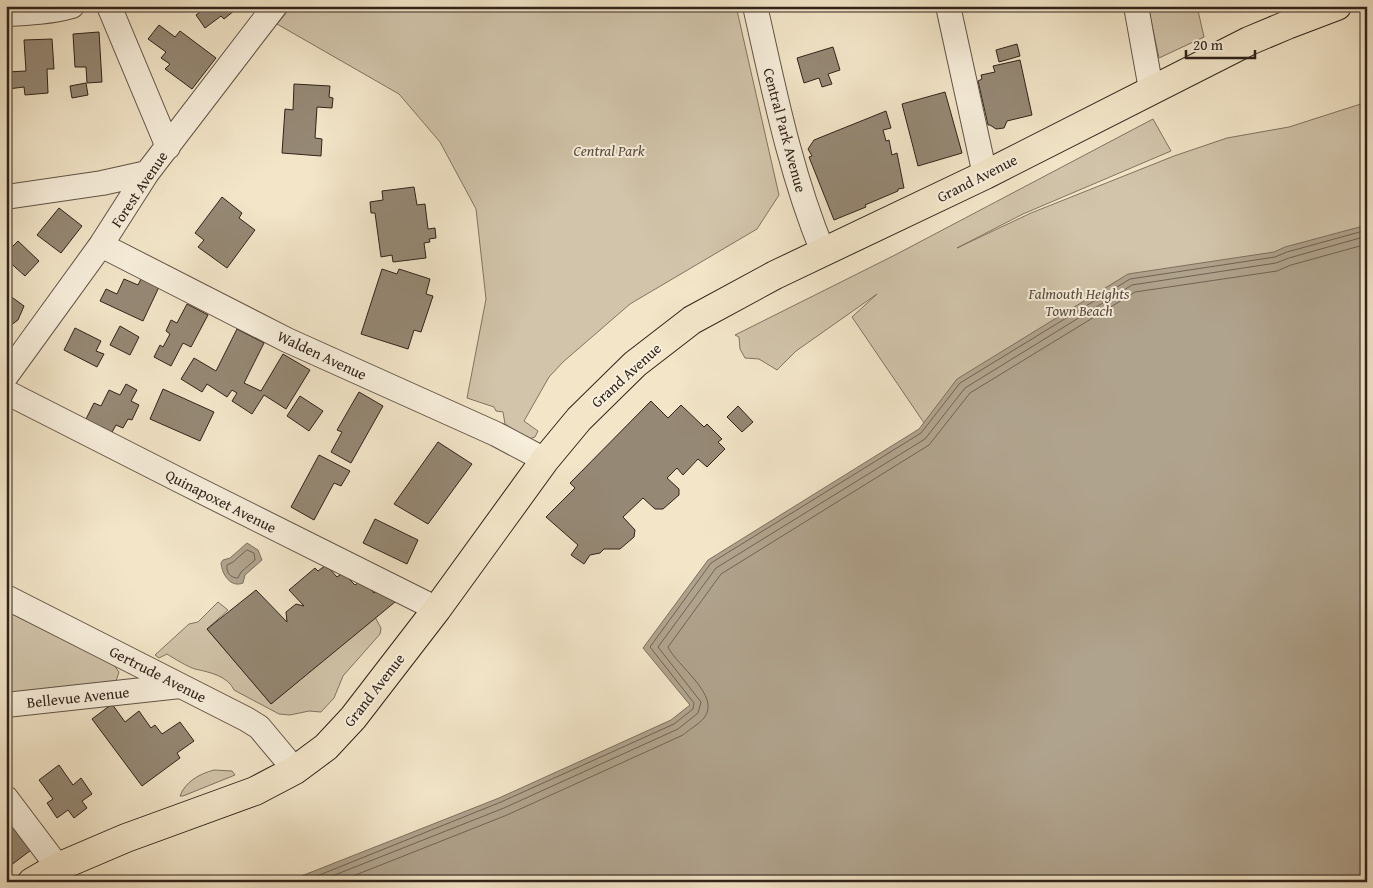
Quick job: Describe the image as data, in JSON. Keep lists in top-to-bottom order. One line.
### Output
{"streets":{"main road":["Grand Avenue"],"street":["Central Park Avenue","Forest Avenue","Walden Avenue","Quinapoxet Avenue","Gertrude Avenue","Bellevue Avenue"]},"crossings":[["Central Park Avenue","Grand Avenue"],["Grand Avenue","Walden Avenue"],["Grand Avenue","Quinapoxet Avenue"],["Grand Avenue","Gertrude Avenue"],["Forest Avenue","Walden Avenue"],["Gertrude Avenue","Bellevue Avenue"]],"parks":["Central Park","Falmouth Heights Town Beach"],"scale_bar":"20 m"}
